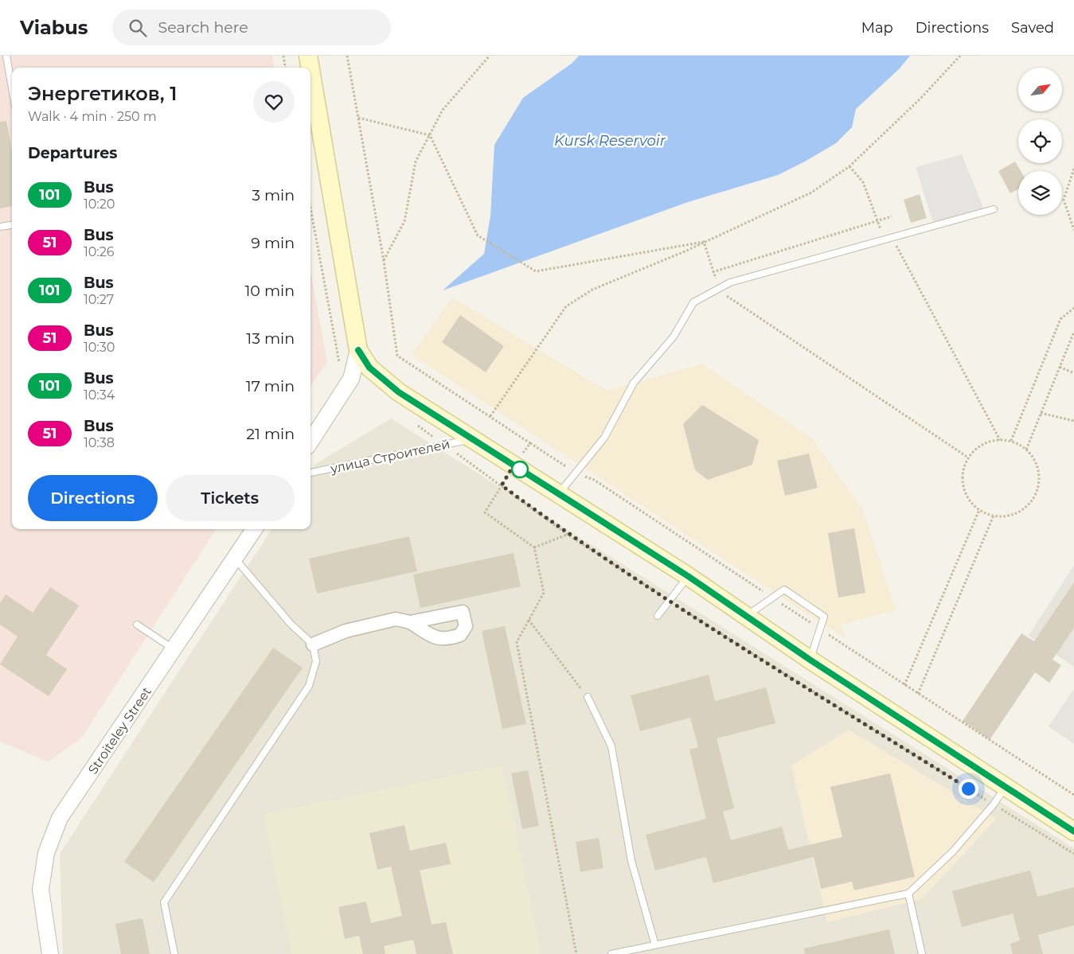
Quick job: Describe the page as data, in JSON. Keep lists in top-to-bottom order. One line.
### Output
{"streets":{"street":["Stroiteley Street"],"lane":["улица Строителей"]},"water":["Kursk Reservoir"],"lines":["bus line 101"],"north":"top right","page":{"header":"Viabus","search":"Search here","nav":["Map","Directions","Saved"],"heading":[["Энергетиков, 1","Walk · 4 min · 250 m"],"Departures"],"list":[{"mark":"101","name":"Bus","note":"10:20","value":"3 min"},{"mark":"51","name":"Bus","note":"10:26","value":"9 min"},{"mark":"101","name":"Bus","note":"10:27","value":"10 min"},{"mark":"51","name":"Bus","note":"10:30","value":"13 min"},{"mark":"101","name":"Bus","note":"10:34","value":"17 min"},{"mark":"51","name":"Bus","note":"10:38","value":"21 min"}],"buttons":["Directions","Tickets"]}}
